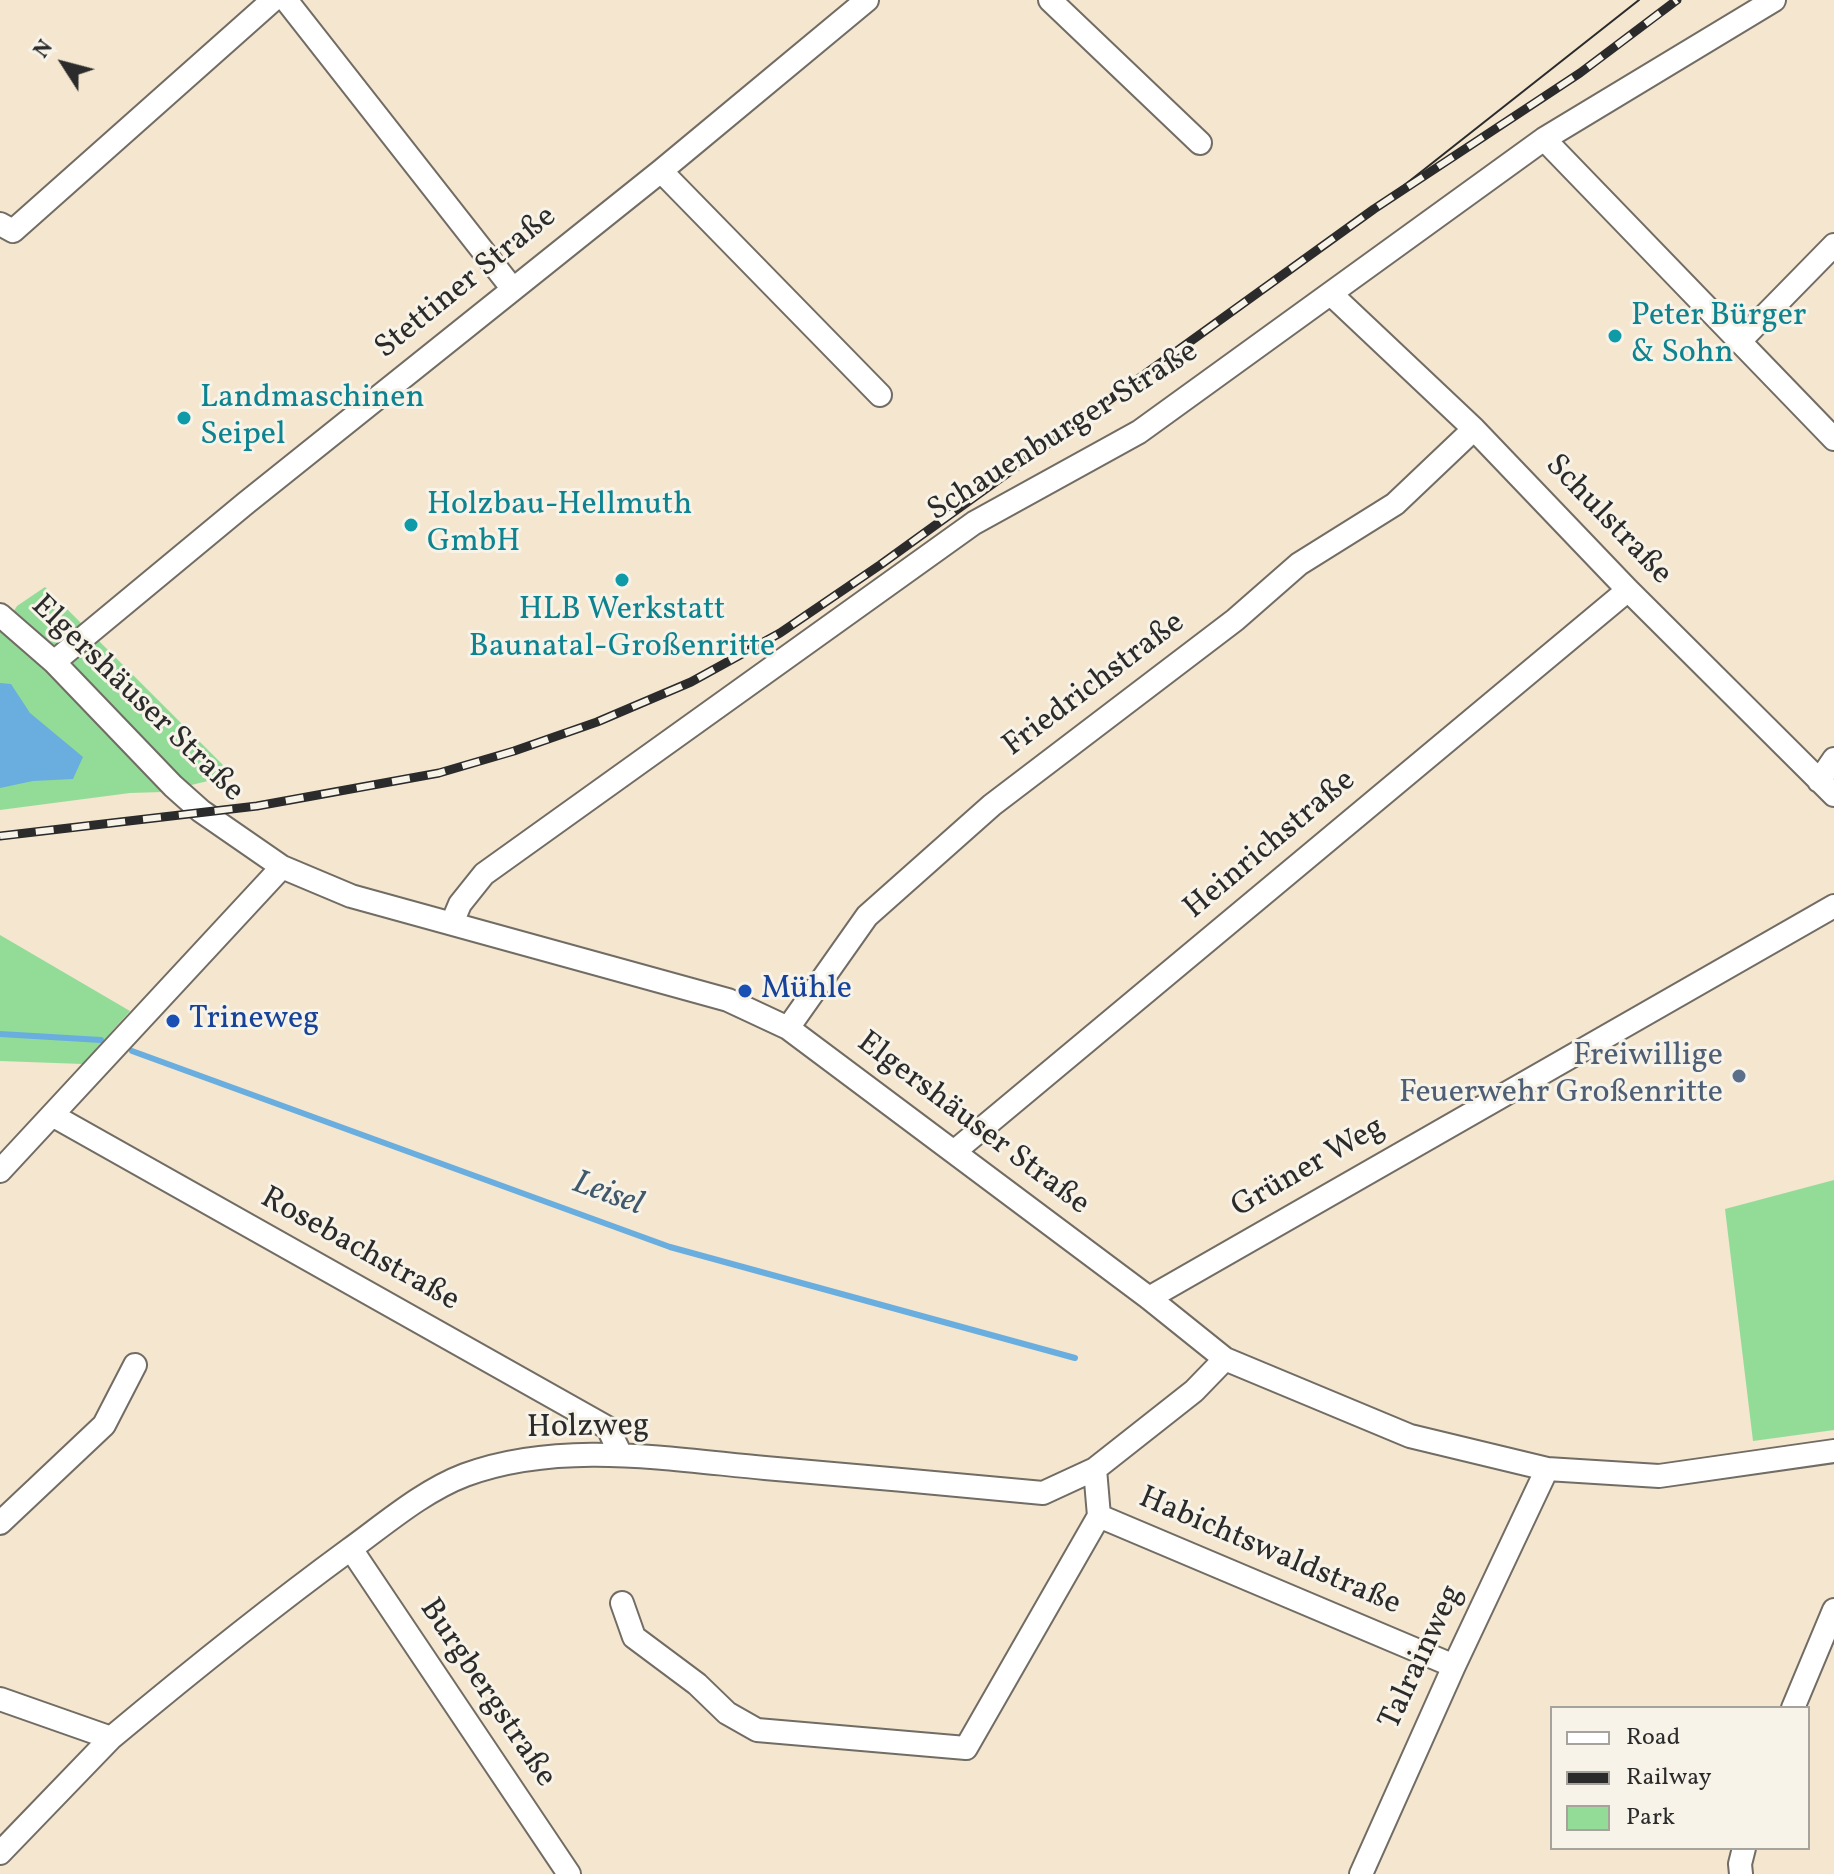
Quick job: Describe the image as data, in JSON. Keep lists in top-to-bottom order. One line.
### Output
{"streets":{"street":["Stettiner Straße","Schauenburger Straße","Schulstraße","Friedrichstraße","Elgershäuser Straße","Heinrichstraße","Grüner Weg","Rosebachstraße","Holzweg","Habichtswaldstraße","Talrainweg","Burgbergstraße"]},"crossings":[["Stettiner Straße","Elgershäuser Straße"],["Schauenburger Straße","Schulstraße"],["Schauenburger Straße","Elgershäuser Straße"],["Schulstraße","Friedrichstraße"],["Schulstraße","Heinrichstraße"],["Friedrichstraße","Elgershäuser Straße"],["Elgershäuser Straße","Heinrichstraße"],["Elgershäuser Straße","Grüner Weg"],["Elgershäuser Straße","Holzweg"],["Elgershäuser Straße","Talrainweg"],["Rosebachstraße","Holzweg"],["Holzweg","Burgbergstraße"],["Habichtswaldstraße","Talrainweg"]],"water":["Leisel"],"places":["Peter Bürger & Sohn","Landmaschinen Seipel","Holzbau-Hellmuth GmbH","HLB Werkstatt Baunatal-Großenritte","Mühle","Trineweg","Freiwillige Feuerwehr Großenritte"],"legend":["Road","Railway","Park"],"north":"top left"}
